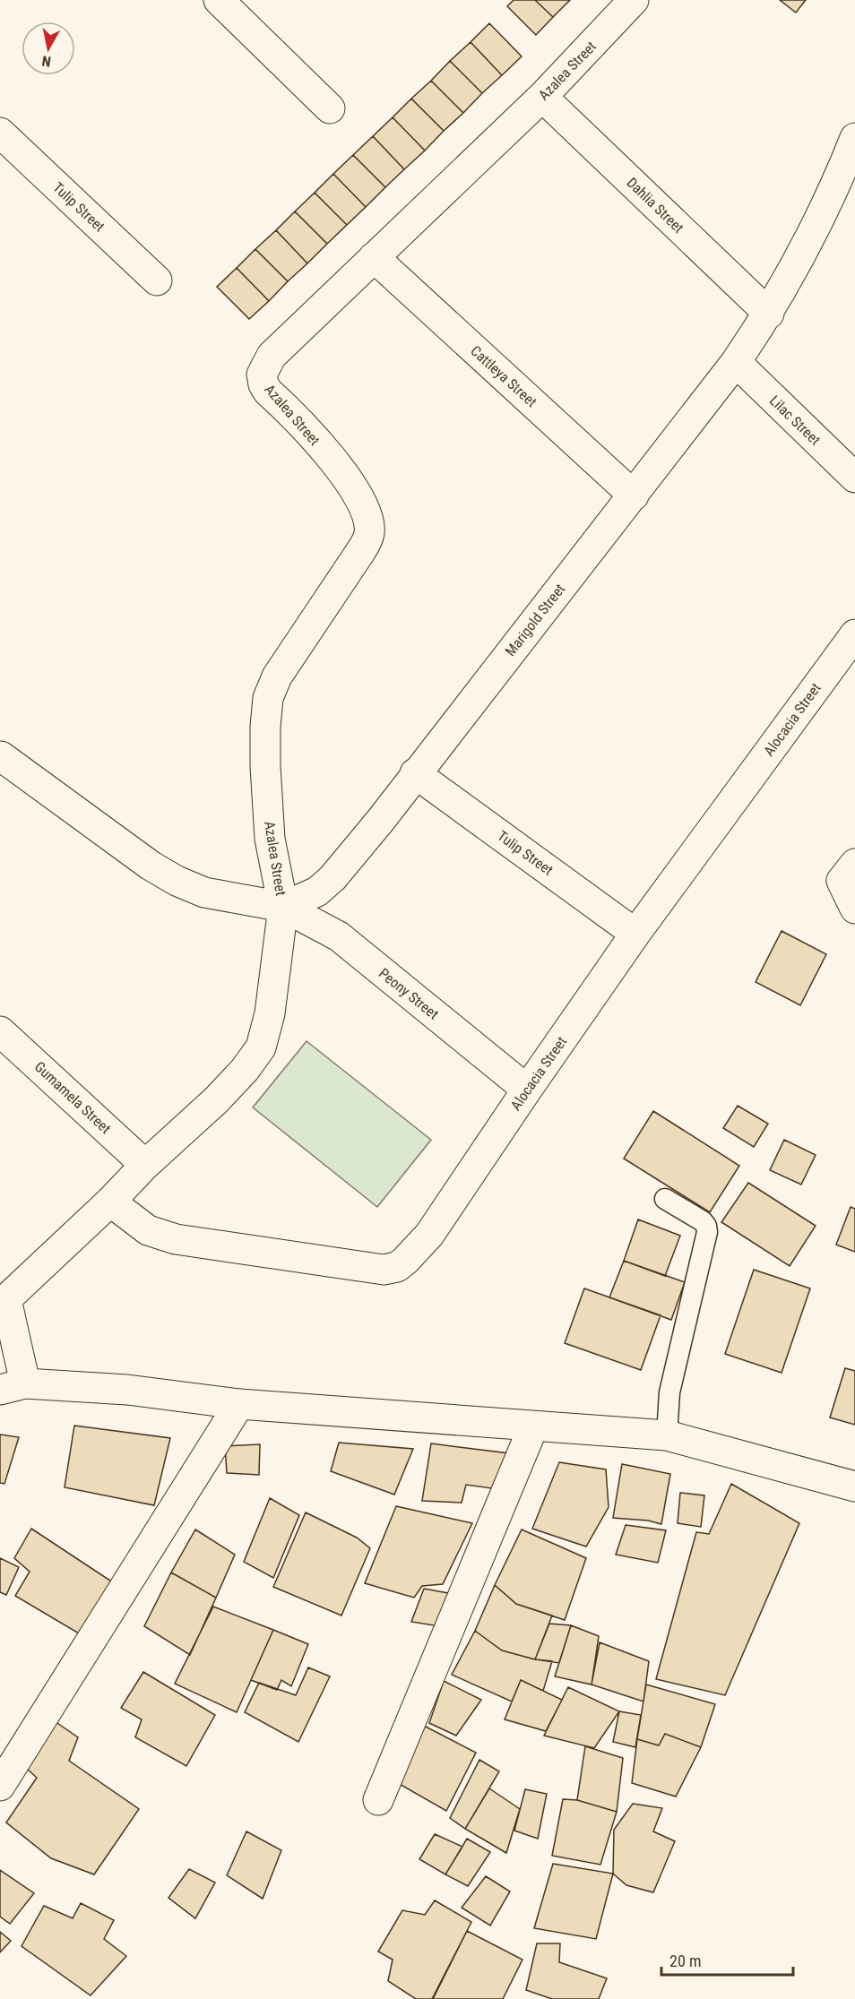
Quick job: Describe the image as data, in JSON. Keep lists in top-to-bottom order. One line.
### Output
{"streets":{"street":["Azalea Street","Dahlia Street","Tulip Street","Cattleya Street","Lilac Street","Marigold Street","Alocacia Street","Peony Street","Gumamela Street"]},"crossings":[["Azalea Street","Dahlia Street"],["Azalea Street","Cattleya Street"],["Azalea Street","Marigold Street"],["Azalea Street","Alocacia Street"],["Azalea Street","Peony Street"],["Azalea Street","Gumamela Street"],["Dahlia Street","Marigold Street"],["Tulip Street","Marigold Street"],["Tulip Street","Alocacia Street"],["Cattleya Street","Marigold Street"],["Lilac Street","Marigold Street"],["Marigold Street","Peony Street"],["Alocacia Street","Peony Street"]],"scale_bar":"20 m","north":"bottom"}
